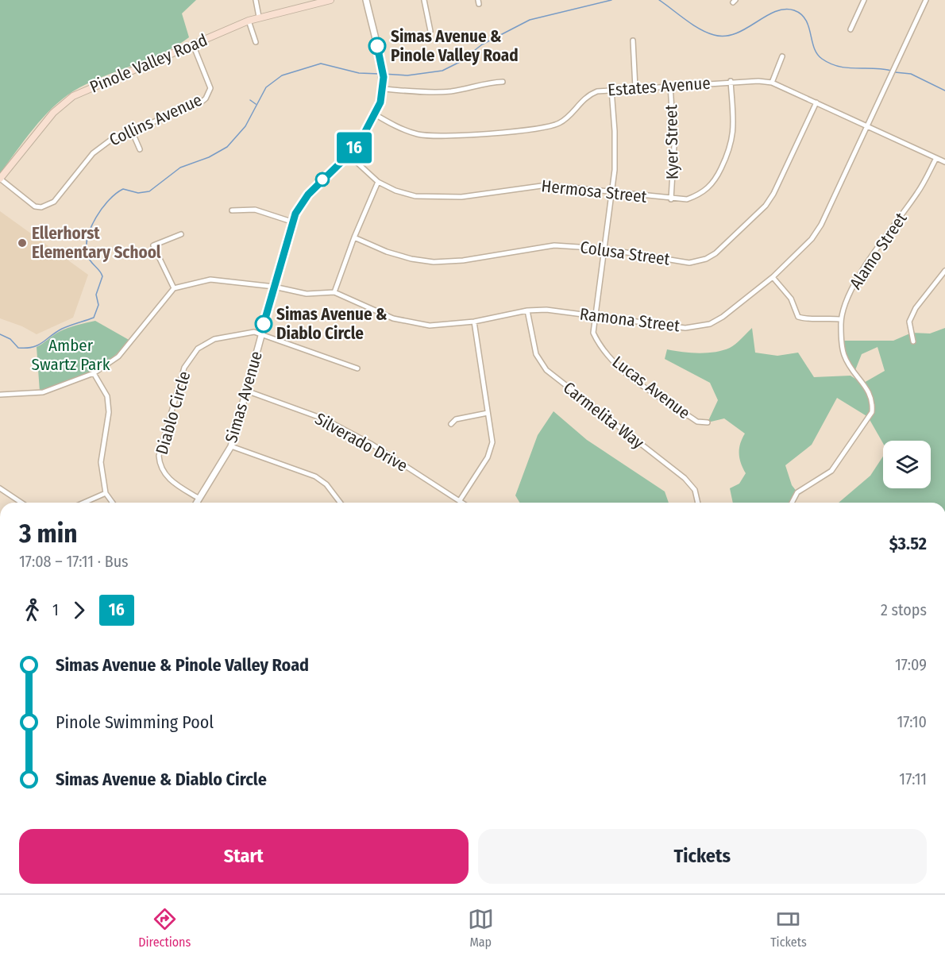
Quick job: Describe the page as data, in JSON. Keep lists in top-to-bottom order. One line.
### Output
{"streets":{"main road":["Pinole Valley Road"],"street":["Estates Avenue","Collins Avenue","Kyer Street","Hermosa Street","Alamo Street","Colusa Street","Ramona Street","Lucas Avenue","Simas Avenue","Diablo Circle","Carmelita Way","Silverado Drive"]},"crossings":[["Pinole Valley Road","Collins Avenue"],["Estates Avenue","Kyer Street"],["Estates Avenue","Hermosa Street"],["Estates Avenue","Alamo Street"],["Estates Avenue","Colusa Street"],["Estates Avenue","Ramona Street"],["Estates Avenue","Lucas Avenue"],["Estates Avenue","Simas Avenue"],["Kyer Street","Hermosa Street"],["Hermosa Street","Lucas Avenue"],["Hermosa Street","Simas Avenue"],["Colusa Street","Lucas Avenue"],["Ramona Street","Lucas Avenue"],["Ramona Street","Simas Avenue"],["Ramona Street","Carmelita Way"],["Simas Avenue","Diablo Circle"],["Simas Avenue","Silverado Drive"]],"parks":["Amber Swartz Park"],"places":["Simas Avenue & Pinole Valley Road","Ellerhorst Elementary School","Simas Avenue & Diablo Circle"],"lines":["bus line 16"],"page":{"on_map":"16","heading":["3 min","17:08 – 17:11 · Bus","$3.52"],"legs":["1","16","2 stops"],"list":[{"name":"Simas Avenue & Pinole Valley Road","value":"17:09"},{"name":"Pinole Swimming Pool","value":"17:10"},{"name":"Simas Avenue & Diablo Circle","value":"17:11"}],"buttons":["Start","Tickets"],"tabs":["Directions","Map","Tickets"]}}
